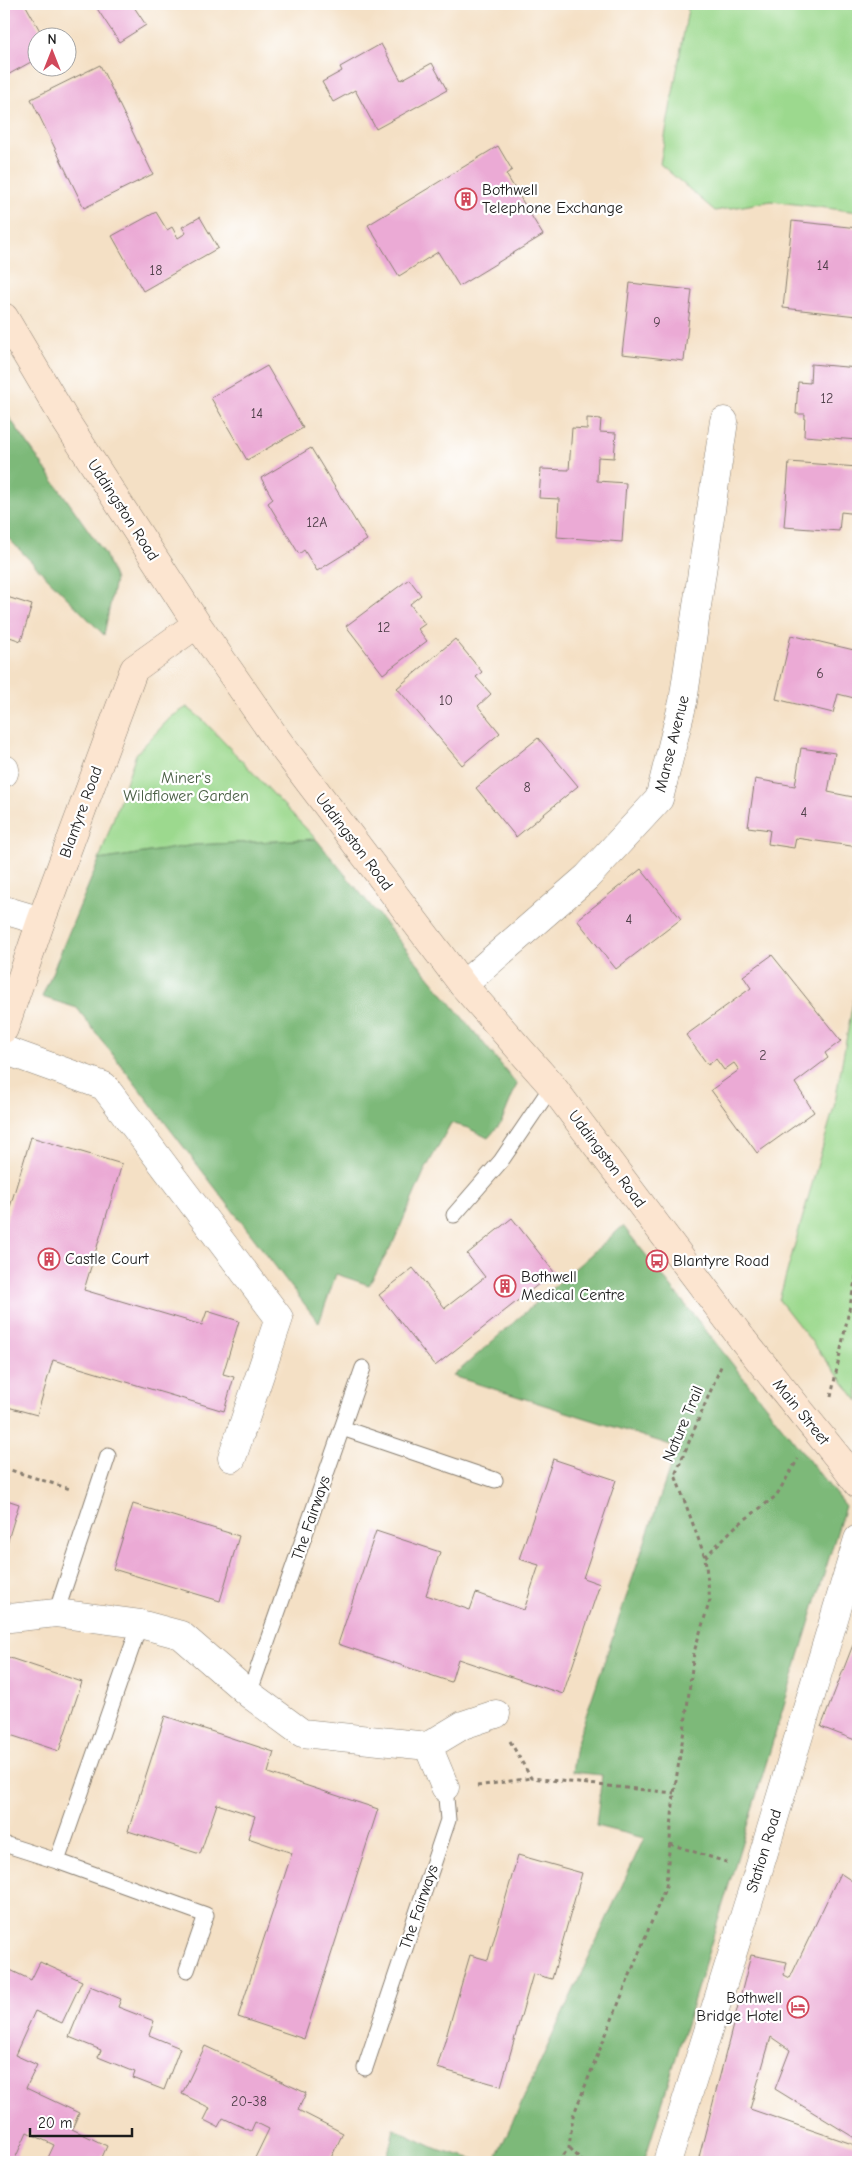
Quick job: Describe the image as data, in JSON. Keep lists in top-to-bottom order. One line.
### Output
{"streets":{"main road":["Uddingston Road","Blantyre Road","Main Street"],"street":["Manse Avenue","The Fairways","Station Road"],"path":["Nature Trail"]},"crossings":[["Uddingston Road","Manse Avenue"],["Uddingston Road","Blantyre Road"],["Uddingston Road","Main Street"],["Uddingston Road","Nature Trail"],["Main Street","Nature Trail"]],"parks":["Miner's Wildflower Garden"],"places":{"building":["Bothwell Telephone Exchange","Castle Court","Bothwell Medical Centre"],"bus stop":["Blantyre Road"],"hotel":["Bothwell Bridge Hotel"]},"house_numbers":["14","18","9","12","14","12A","12","6","10","8","4","4","2","20-38"],"scale_bar":"20 m","north":"top"}
